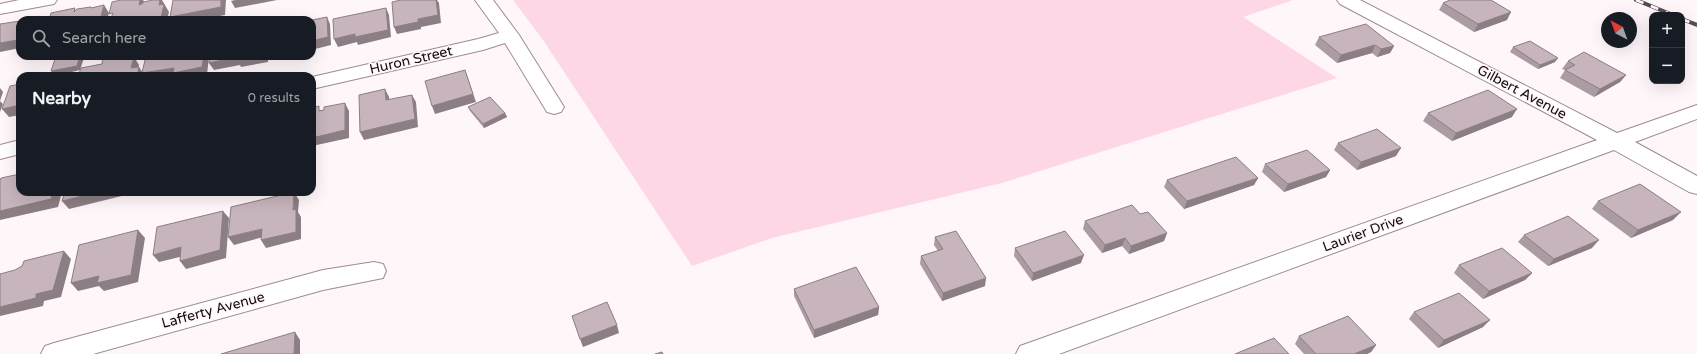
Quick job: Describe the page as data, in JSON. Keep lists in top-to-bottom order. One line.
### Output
{"streets":{"street":["Huron Street","Gilbert Avenue","Laurier Drive","Lafferty Avenue"]},"crossings":[["Gilbert Avenue","Laurier Drive"]],"north":"top left","page":{"map_buttons":["+","−"],"search":"Search here","heading":["Nearby","0 results"]}}
